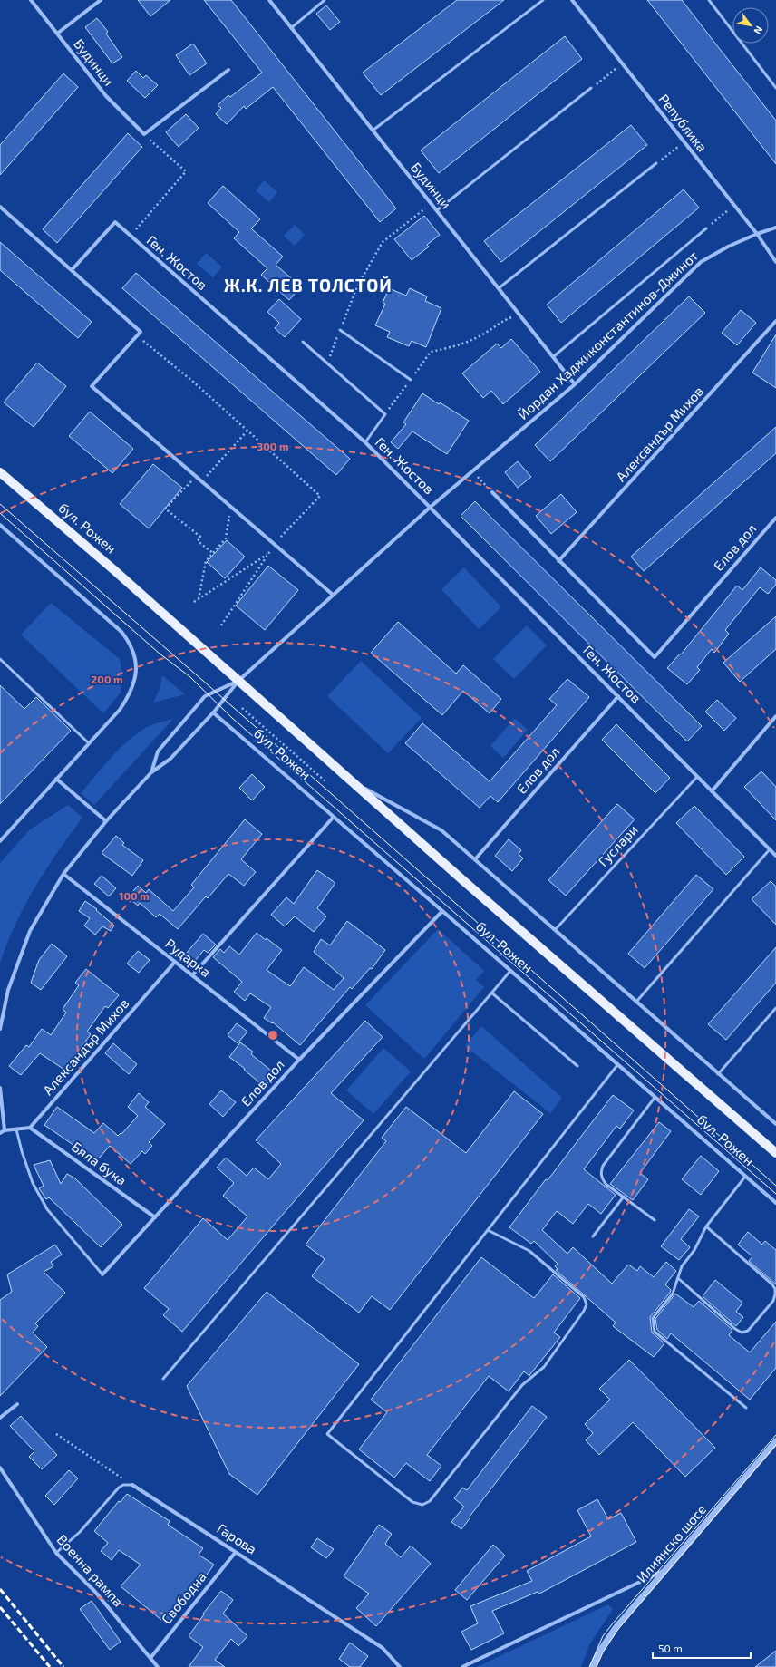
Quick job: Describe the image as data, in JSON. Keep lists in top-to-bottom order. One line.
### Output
{"streets":{"main road":["бул. Рожен"],"street":["Будинци","Република","Ген. Жостов","Йордан Хаджиконстантинов-Джинот","Александър Михов","Елов дол","Рударка","Бяла бука","Гарова","Илиянско шосе","Военна рампа","Свободна"],"lane":["Гуслари"]},"crossings":[["Будинци","Йордан Хаджиконстантинов-Джинот"],["Република","Йордан Хаджиконстантинов-Джинот"],["Ген. Жостов","Йордан Хаджиконстантинов-Джинот"],["Ген. Жостов","Елов дол"],["Ген. Жостов","Гуслари"],["Йордан Хаджиконстантинов-Джинот","бул. Рожен"],["Александър Михов","Елов дол"],["Александър Михов","Рударка"],["Александър Михов","Бяла бука"],["бул. Рожен","Елов дол"],["бул. Рожен","Гуслари"],["Елов дол","Рударка"],["Елов дол","Бяла бука"],["Гарова","Свободна"],["Военна рампа","Свободна"]],"districts":["Ж.К. ЛЕВ ТОЛСТОЙ"],"scale_bar":"50 m","north":"bottom right","rings":["300 m","200 m","100 m"]}
